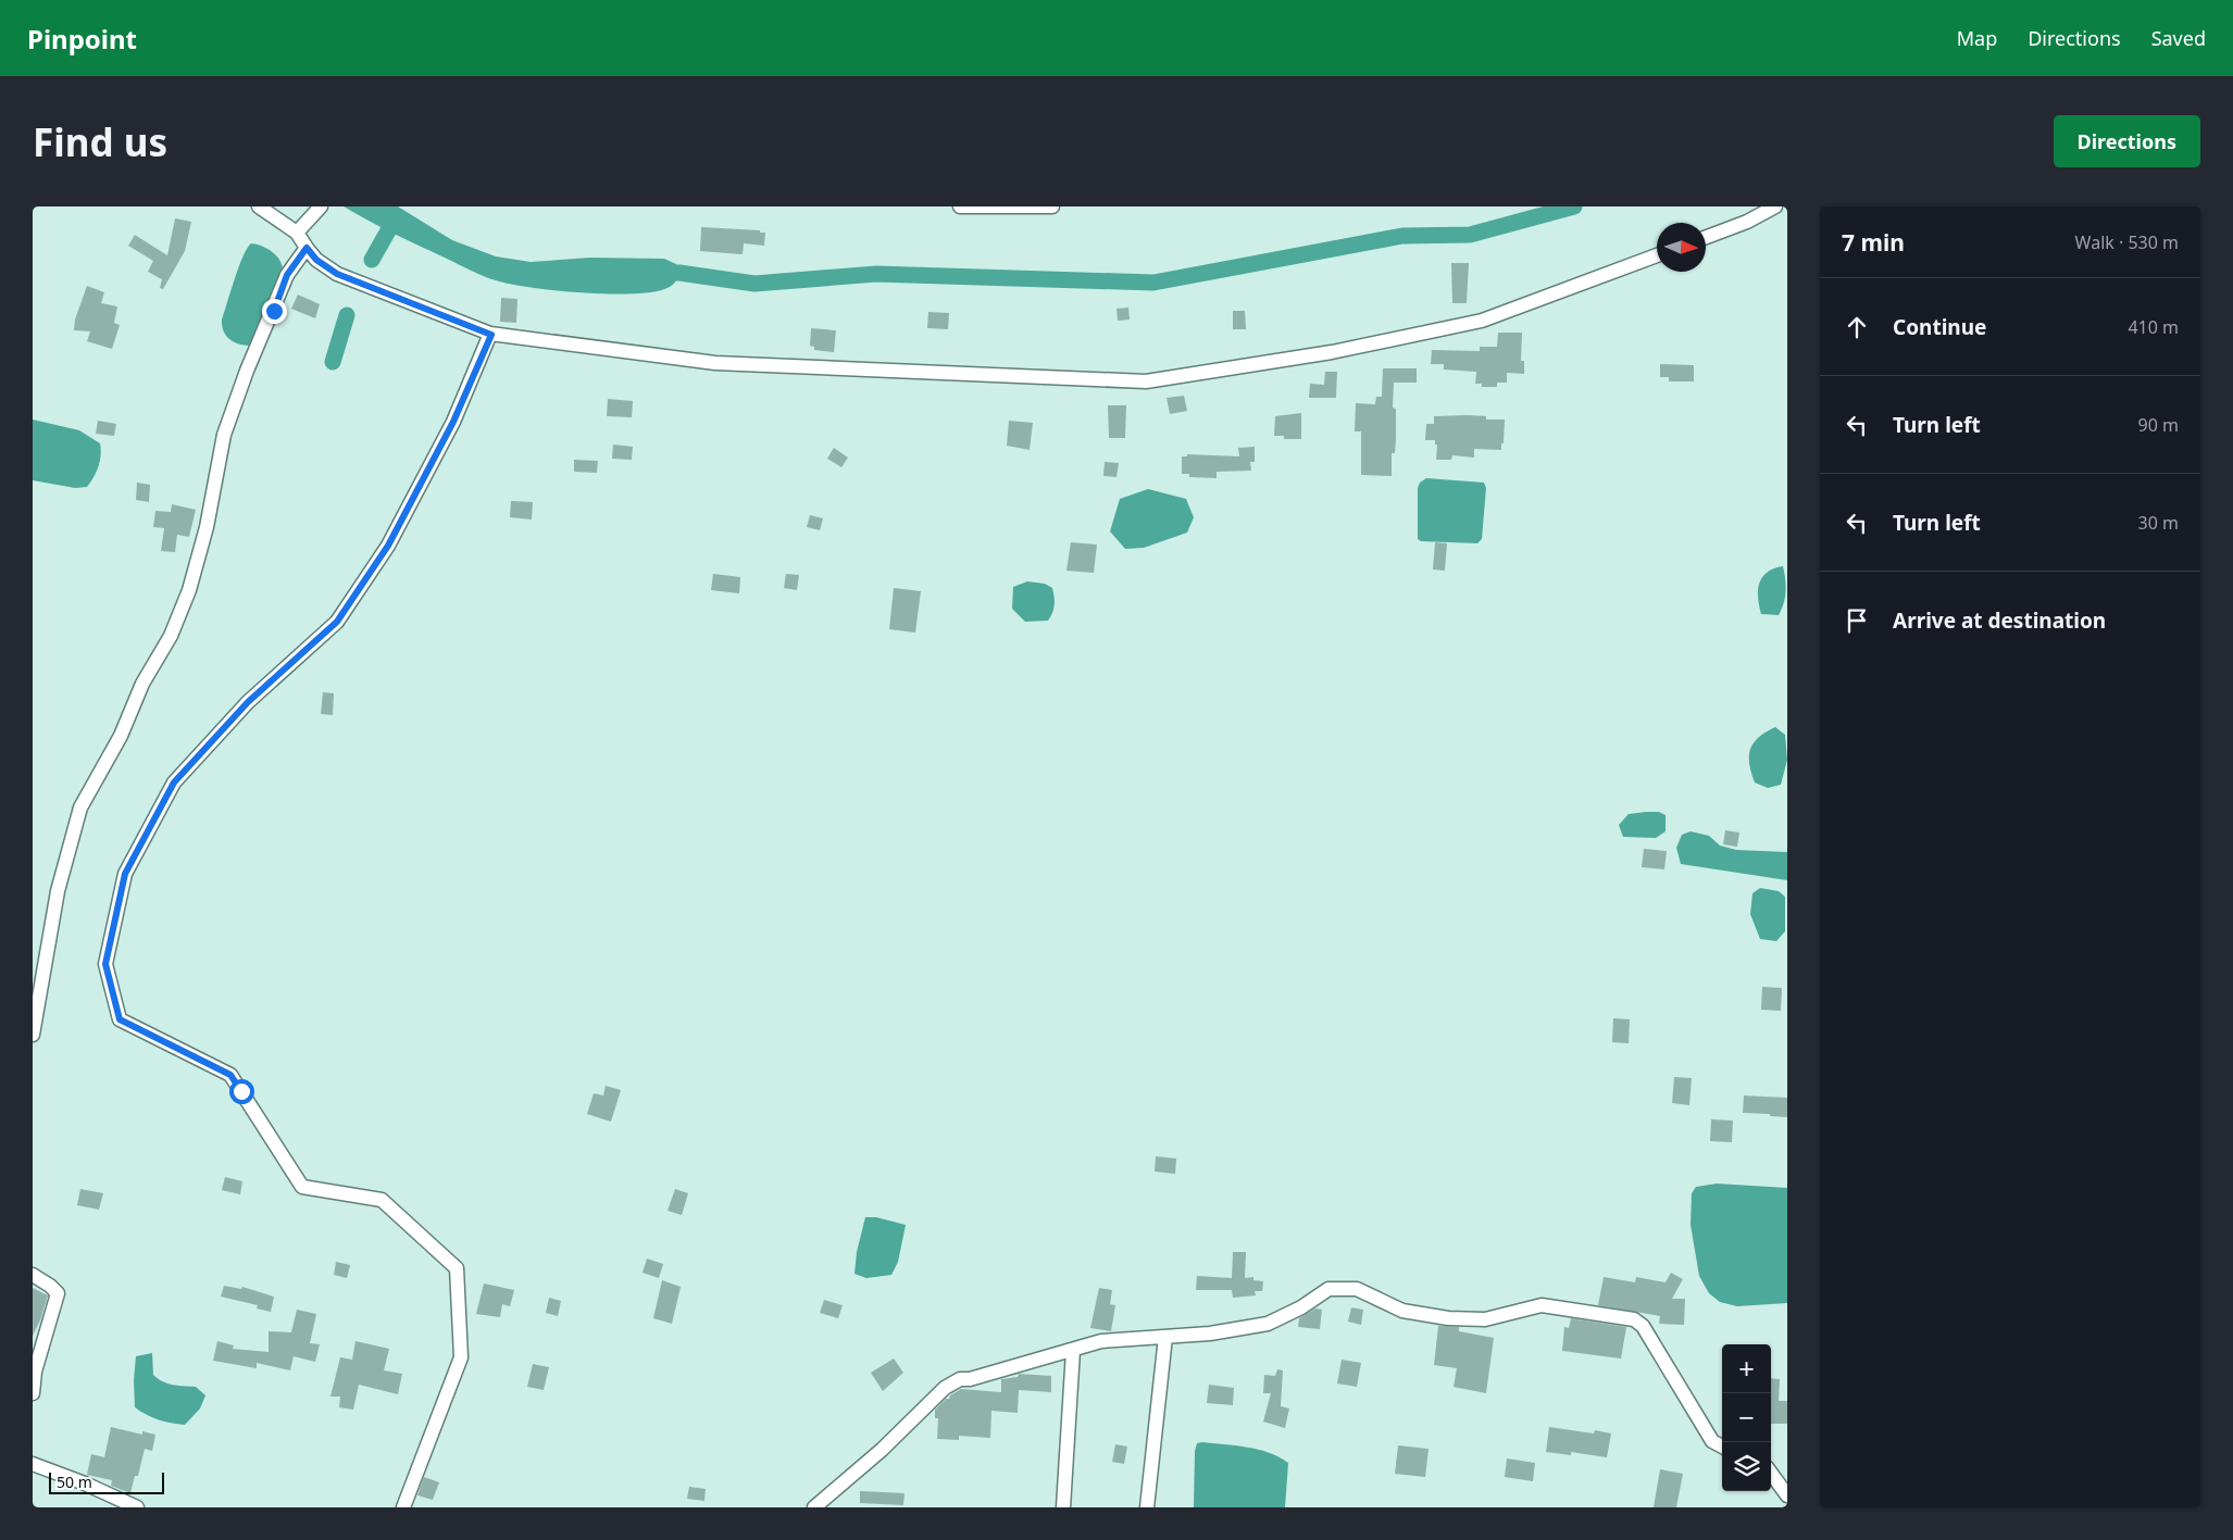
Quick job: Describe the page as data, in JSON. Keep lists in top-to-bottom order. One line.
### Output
{"scale_bar":"50 m","north":"right","page":{"header":"Pinpoint","nav":["Map","Directions","Saved"],"buttons":"Directions","title":"Find us","heading":["7 min","Walk · 530 m"],"list":[["Continue","410 m"],["Turn left","90 m"],["Turn left","30 m"],"Arrive at destination"],"map_buttons":["+","−"],"scale":"50 m"}}
